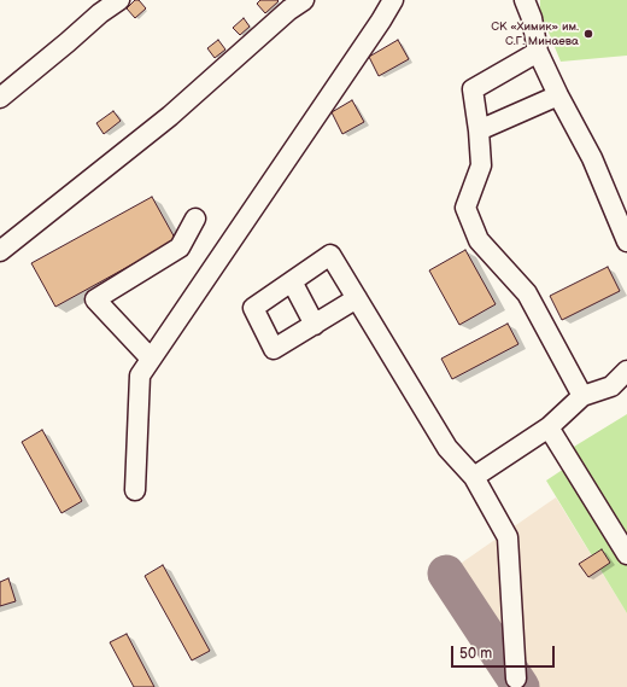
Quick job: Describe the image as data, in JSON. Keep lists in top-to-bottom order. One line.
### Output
{"places":["СК «Химик» им. С.Г. Минаева"],"scale_bar":"50 m"}
